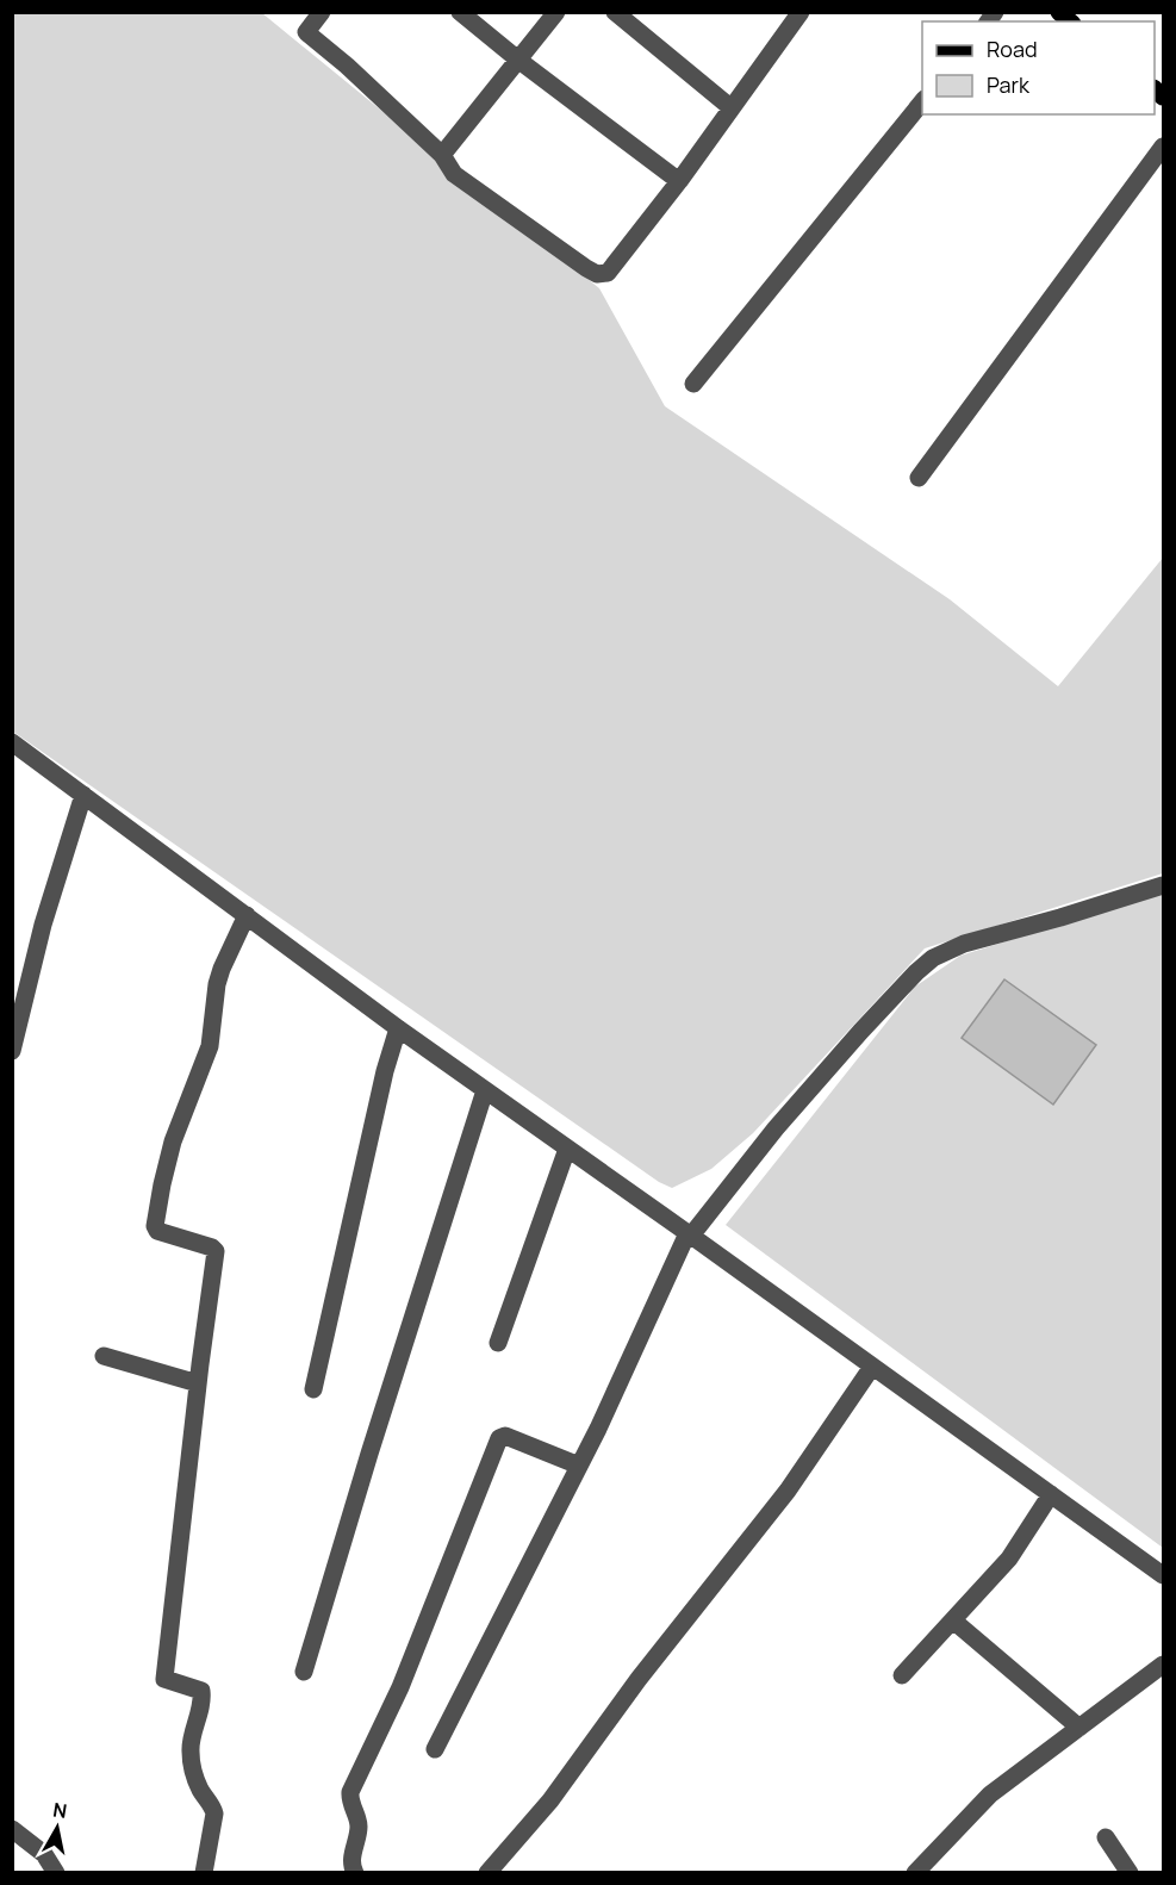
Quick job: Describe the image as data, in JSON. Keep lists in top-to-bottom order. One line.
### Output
{"legend":["Road","Park"],"north":"top"}
